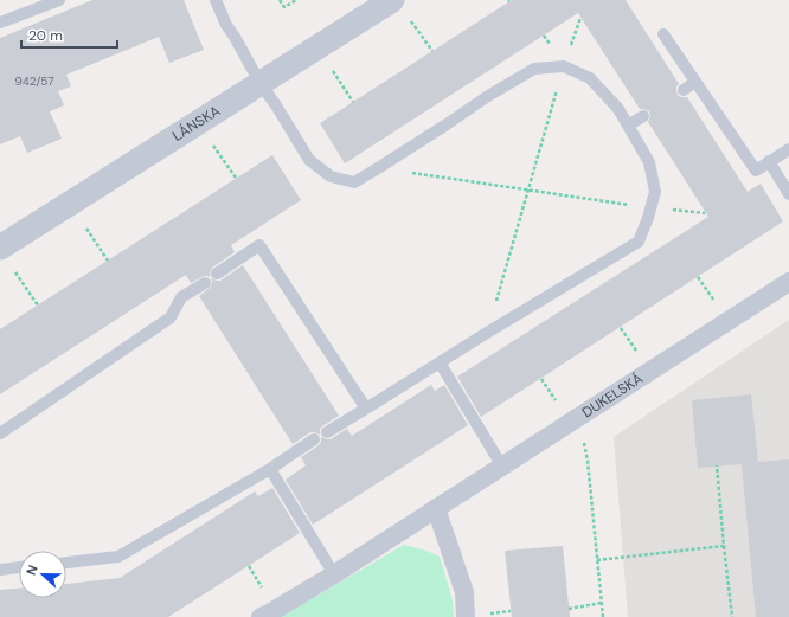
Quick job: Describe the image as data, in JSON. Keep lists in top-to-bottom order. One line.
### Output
{"streets":{"street":["LÁNSKA","DUKELSKÁ"]},"house_numbers":["942/57"],"scale_bar":"20 m","north":"left"}
